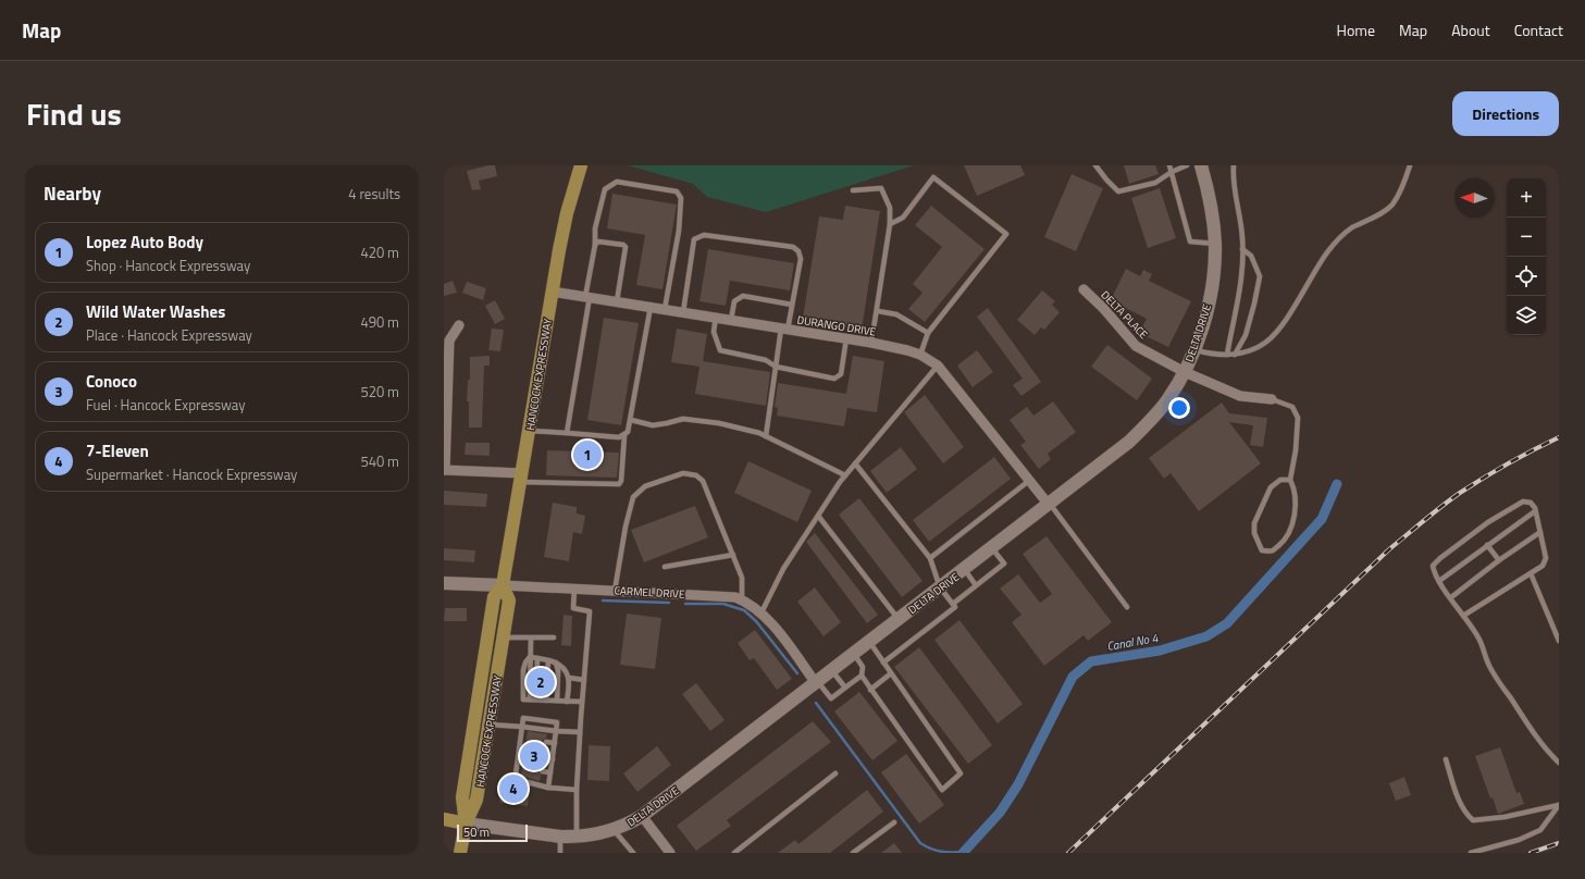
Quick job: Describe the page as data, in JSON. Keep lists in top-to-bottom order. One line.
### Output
{"streets":{"main road":["DELTA DRIVE","HANCOCK EXPRESSWAY","CARMEL DRIVE"],"street":["DELTA PLACE","DURANGO DRIVE"]},"crossings":[["DELTA PLACE","DELTA DRIVE"],["DURANGO DRIVE","DELTA DRIVE"],["DURANGO DRIVE","HANCOCK EXPRESSWAY"],["DELTA DRIVE","HANCOCK EXPRESSWAY"],["DELTA DRIVE","CARMEL DRIVE"],["HANCOCK EXPRESSWAY","CARMEL DRIVE"]],"water":["Canal No 4"],"scale_bar":"50 m","north":"left","page":{"header":"Map","nav":["Home","Map","About","Contact"],"title":"Find us","buttons":"Directions","heading":["Nearby","4 results"],"map_buttons":["+","−"],"list":[{"mark":"1","name":"Lopez Auto Body","note":"Shop · Hancock Expressway","value":"420 m"},{"mark":"2","name":"Wild Water Washes","note":"Place · Hancock Expressway","value":"490 m"},{"mark":"3","name":"Conoco","note":"Fuel · Hancock Expressway","value":"520 m"},{"mark":"4","name":"7-Eleven","note":"Supermarket · Hancock Expressway","value":"540 m"}],"pins":["1","2","3","4"],"scale":"50 m"}}
